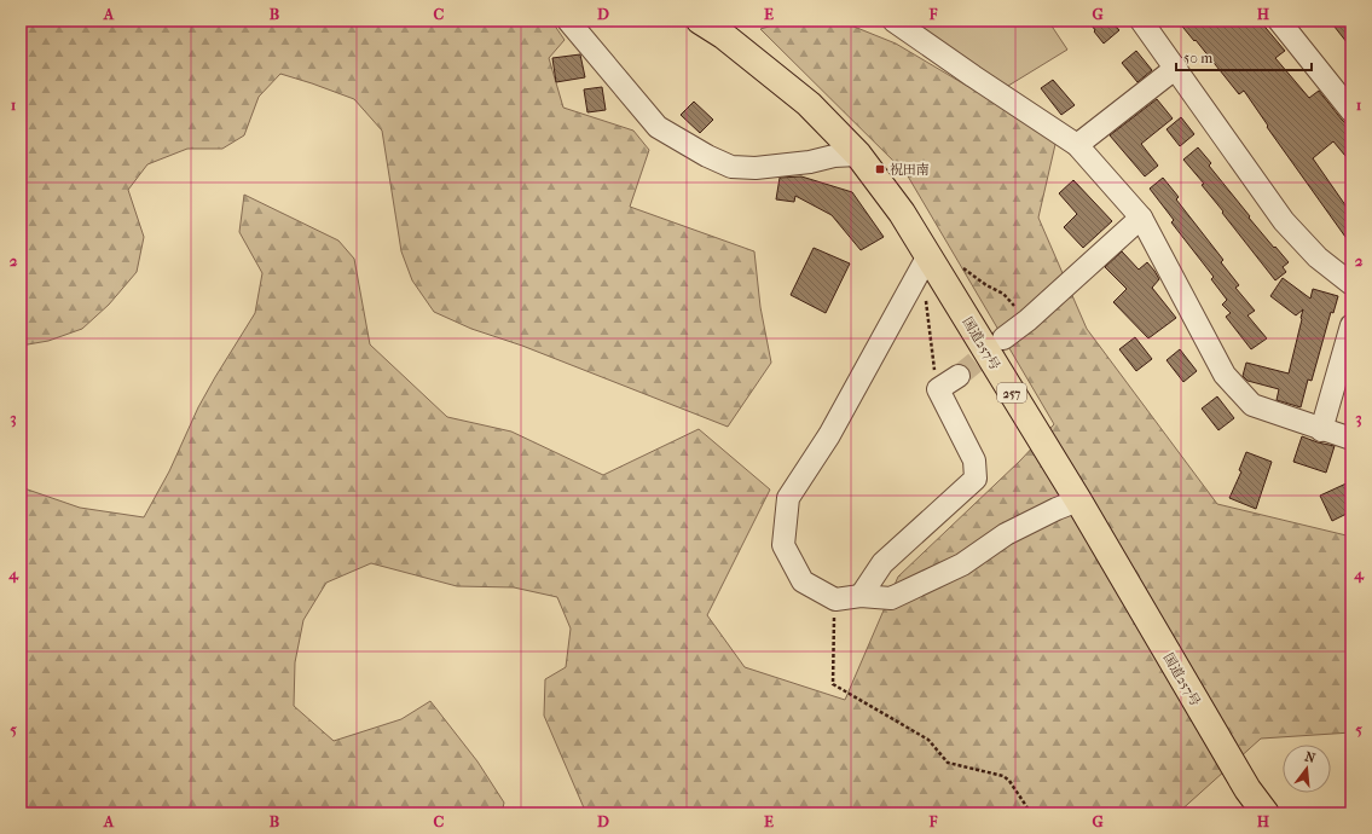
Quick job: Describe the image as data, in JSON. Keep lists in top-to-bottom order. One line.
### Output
{"streets":{"highway":["国道257号","257"]},"places":{"transit":["祝田南"]},"scale_bar":"50 m","north":"top","grid":{"columns":["A","B","C","D","E","F","G","H"],"rows":["1","2","3","4","5"]}}
